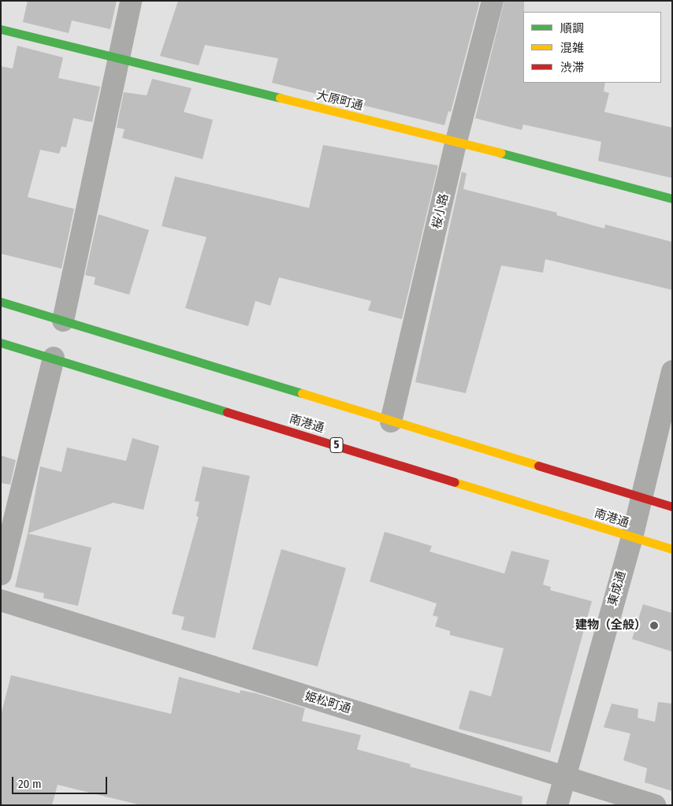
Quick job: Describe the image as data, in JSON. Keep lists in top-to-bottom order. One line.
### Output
{"streets":{"main road":["大原町通","南港通","5"],"street":["桜小路","東成通","姫松町通"]},"crossings":[["大原町通","桜小路"],["南港通","東成通"],["東成通","姫松町通"]],"places":["建物（全般）"],"legend":["順調","混雑","渋滞"],"scale_bar":"20 m"}
